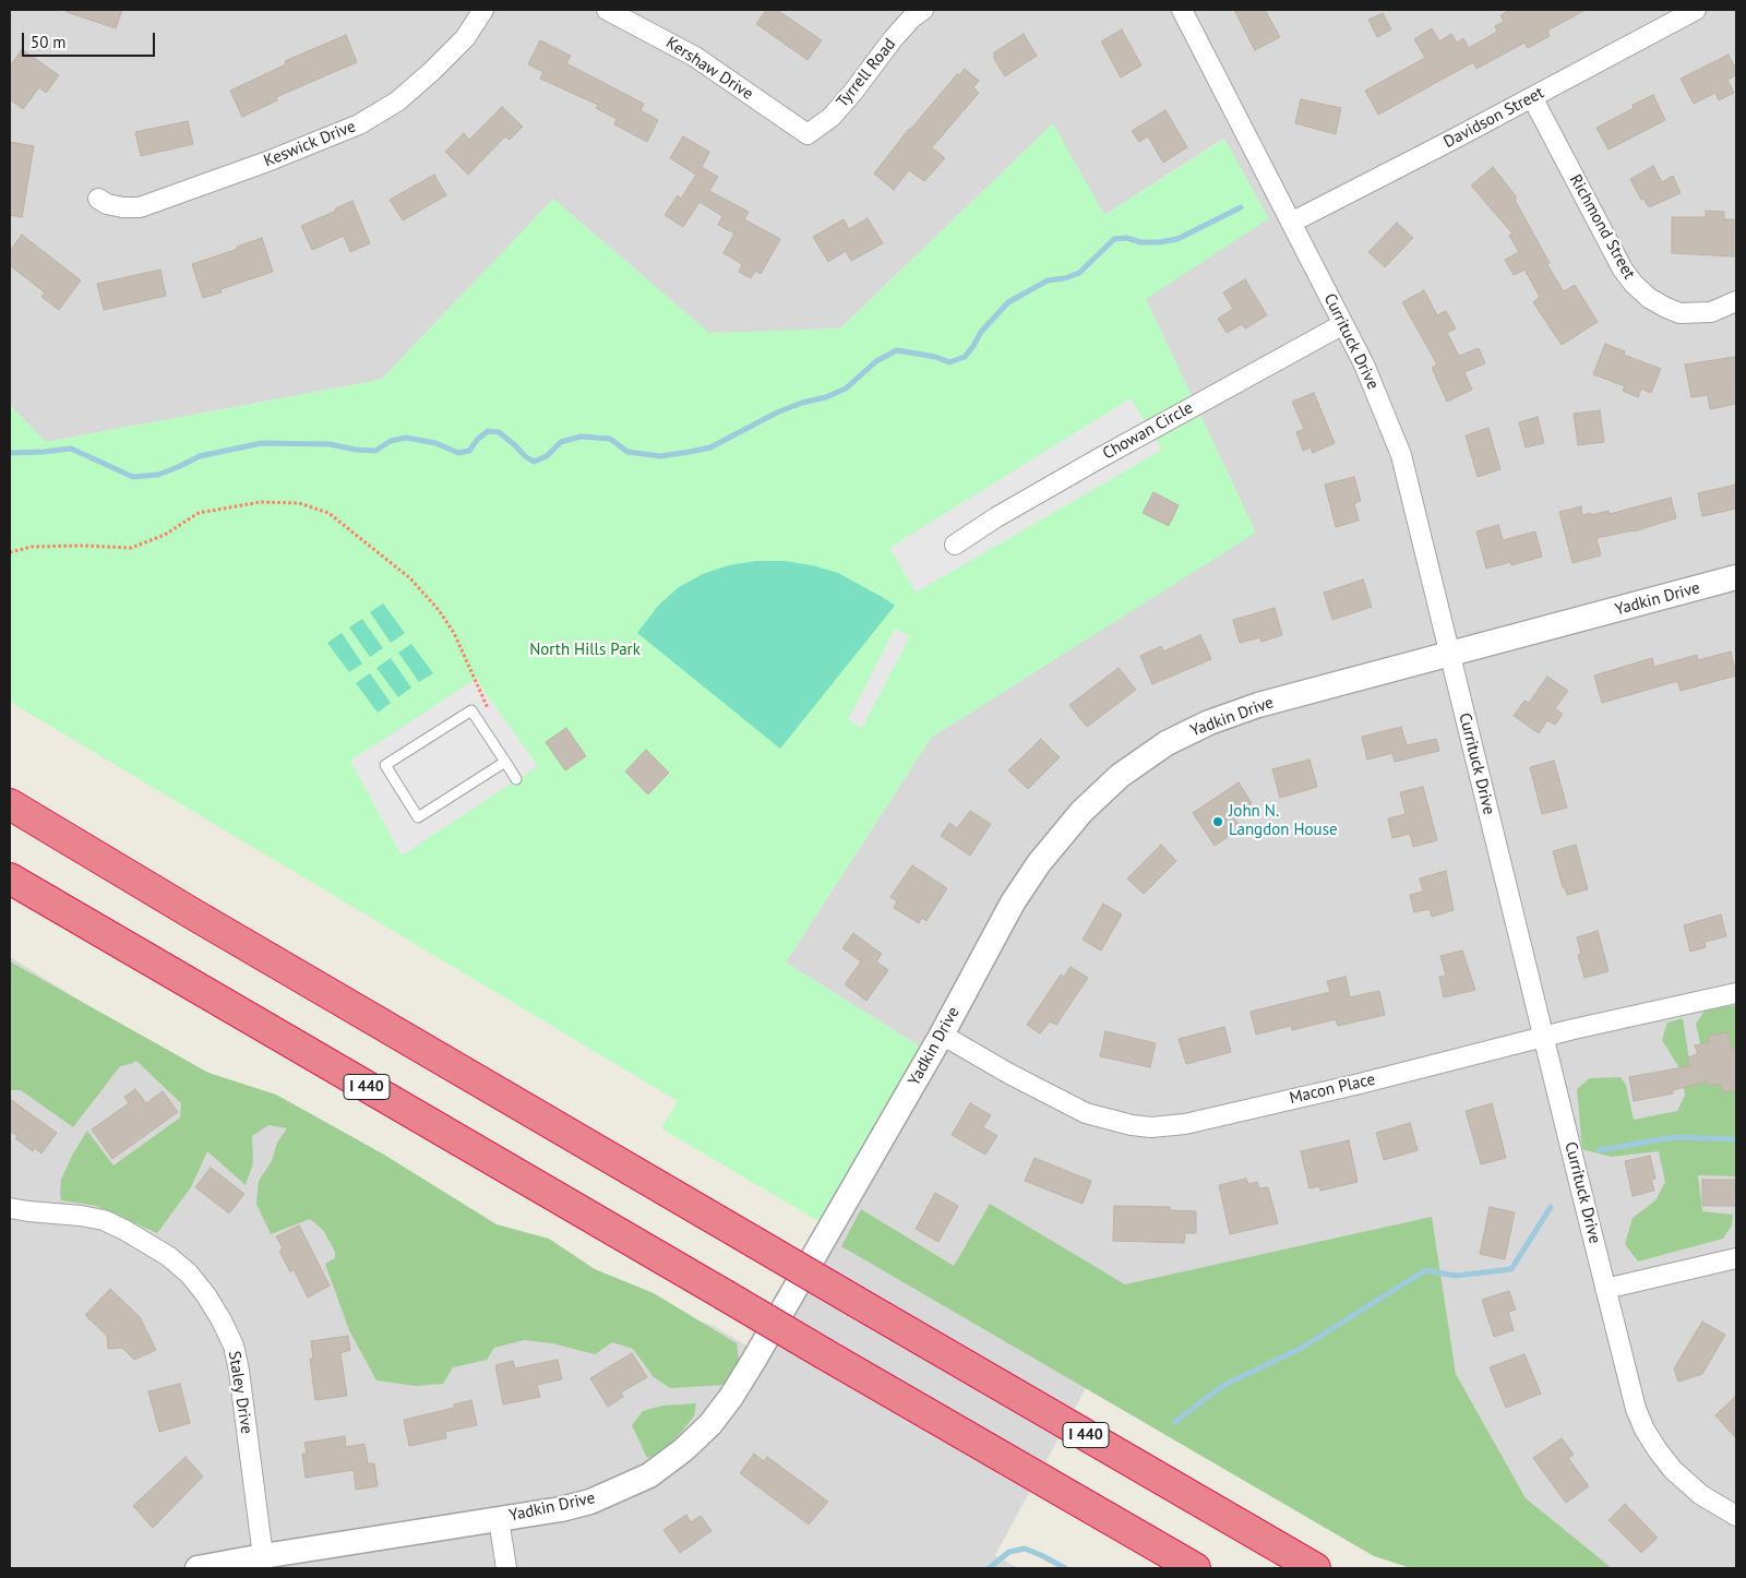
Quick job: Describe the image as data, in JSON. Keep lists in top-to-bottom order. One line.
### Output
{"streets":{"highway":["I 440"],"street":["Kershaw Drive","Tyrrell Road","Davidson Street","Keswick Drive","Richmond Street","Currituck Drive","Chowan Circle","Yadkin Drive","Macon Place","Staley Drive"]},"crossings":[["Kershaw Drive","Tyrrell Road"],["Davidson Street","Richmond Street"],["Davidson Street","Currituck Drive"],["Currituck Drive","Chowan Circle"],["Currituck Drive","Yadkin Drive"],["Currituck Drive","Macon Place"],["Yadkin Drive","Macon Place"],["Yadkin Drive","Staley Drive"]],"parks":["North Hills Park"],"places":["John N. Langdon House"],"scale_bar":"50 m"}
